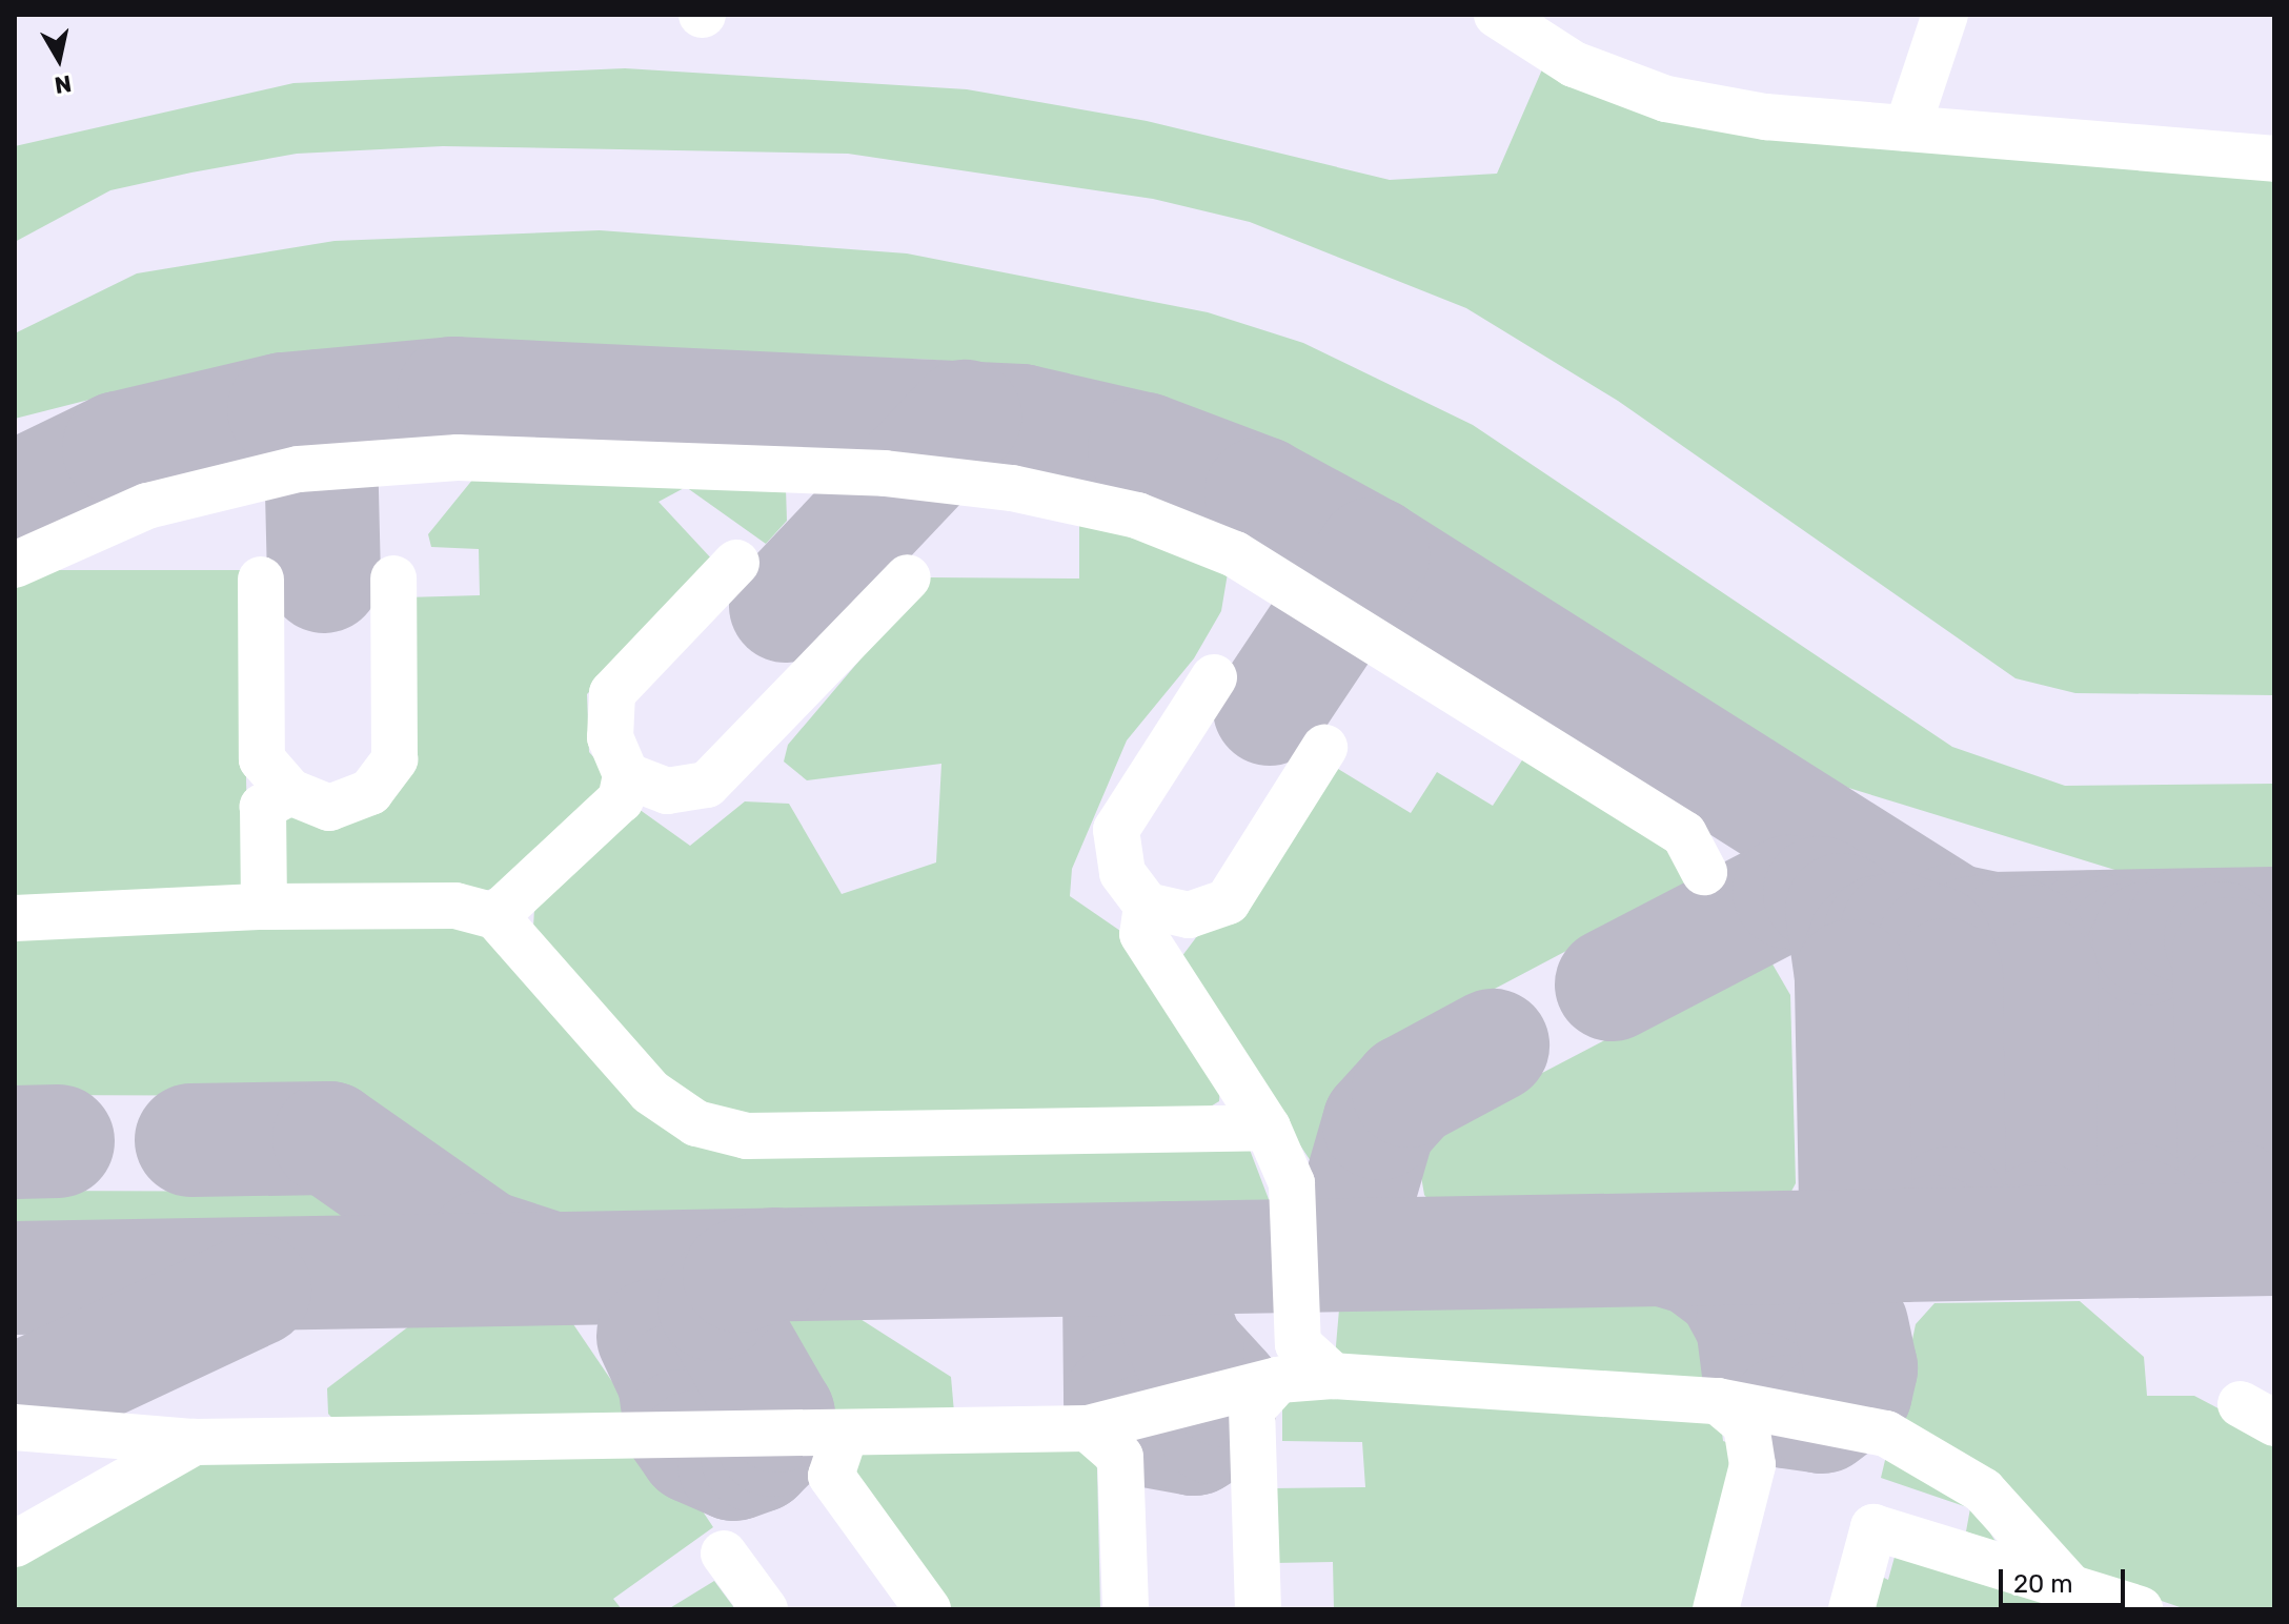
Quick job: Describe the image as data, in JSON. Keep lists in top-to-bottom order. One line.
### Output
{"scale_bar":"20 m","north":"bottom"}
